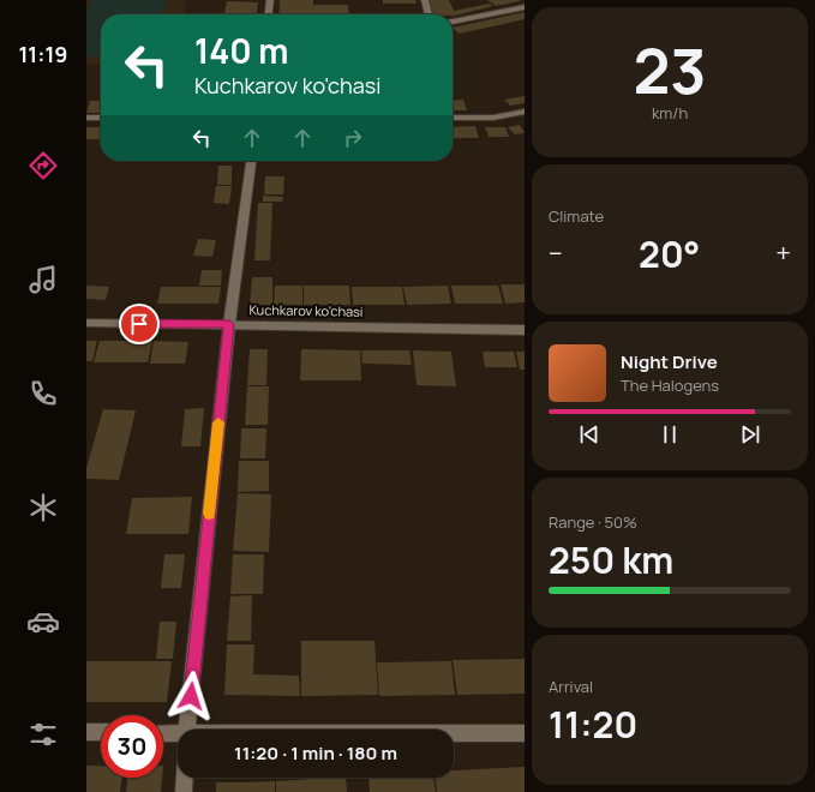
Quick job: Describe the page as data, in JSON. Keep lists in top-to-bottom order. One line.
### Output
{"streets":{"street":["Kuchkarov ko'chasi"]},"page":{"tabs":"11:19","tile":[["23","km/h"],"Climate",["Range · 50%","250 km"],["Arrival","11:20"]],"turn":["140 m","Kuchkarov ko'chasi"],"heat":["−","20°","+"],"song":["Night Drive","The Halogens"],"limit":"30","trip":"11:20 · 1 min · 180 m"}}
